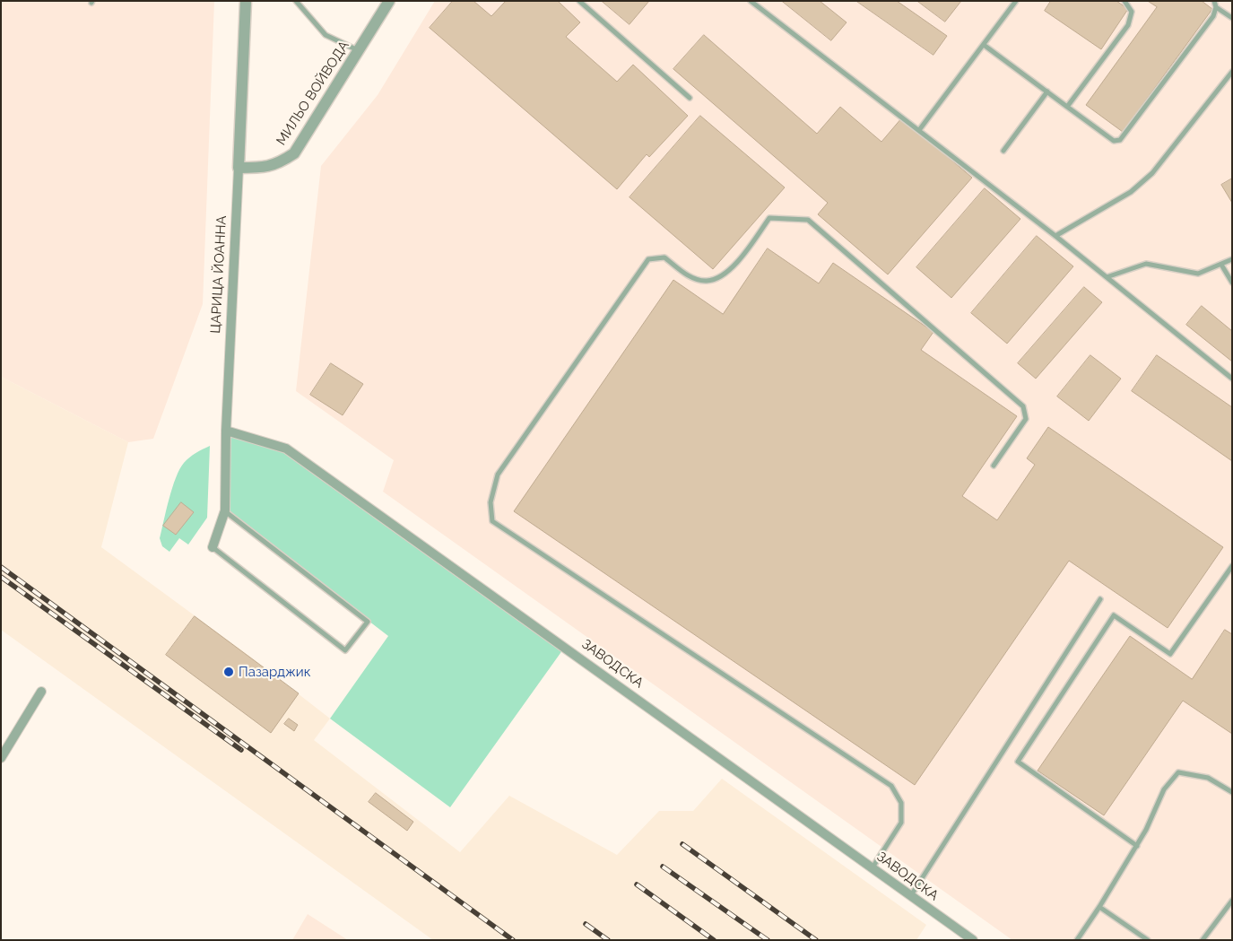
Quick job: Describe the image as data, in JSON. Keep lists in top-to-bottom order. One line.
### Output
{"streets":{"street":["МИЛЬО ВОЙВОДА","ЦАРИЦА ЙОАННА","ЗАВОДСКА"]},"crossings":[["МИЛЬО ВОЙВОДА","ЦАРИЦА ЙОАННА"],["ЦАРИЦА ЙОАННА","ЗАВОДСКА"]],"places":["Пазарджик"]}
